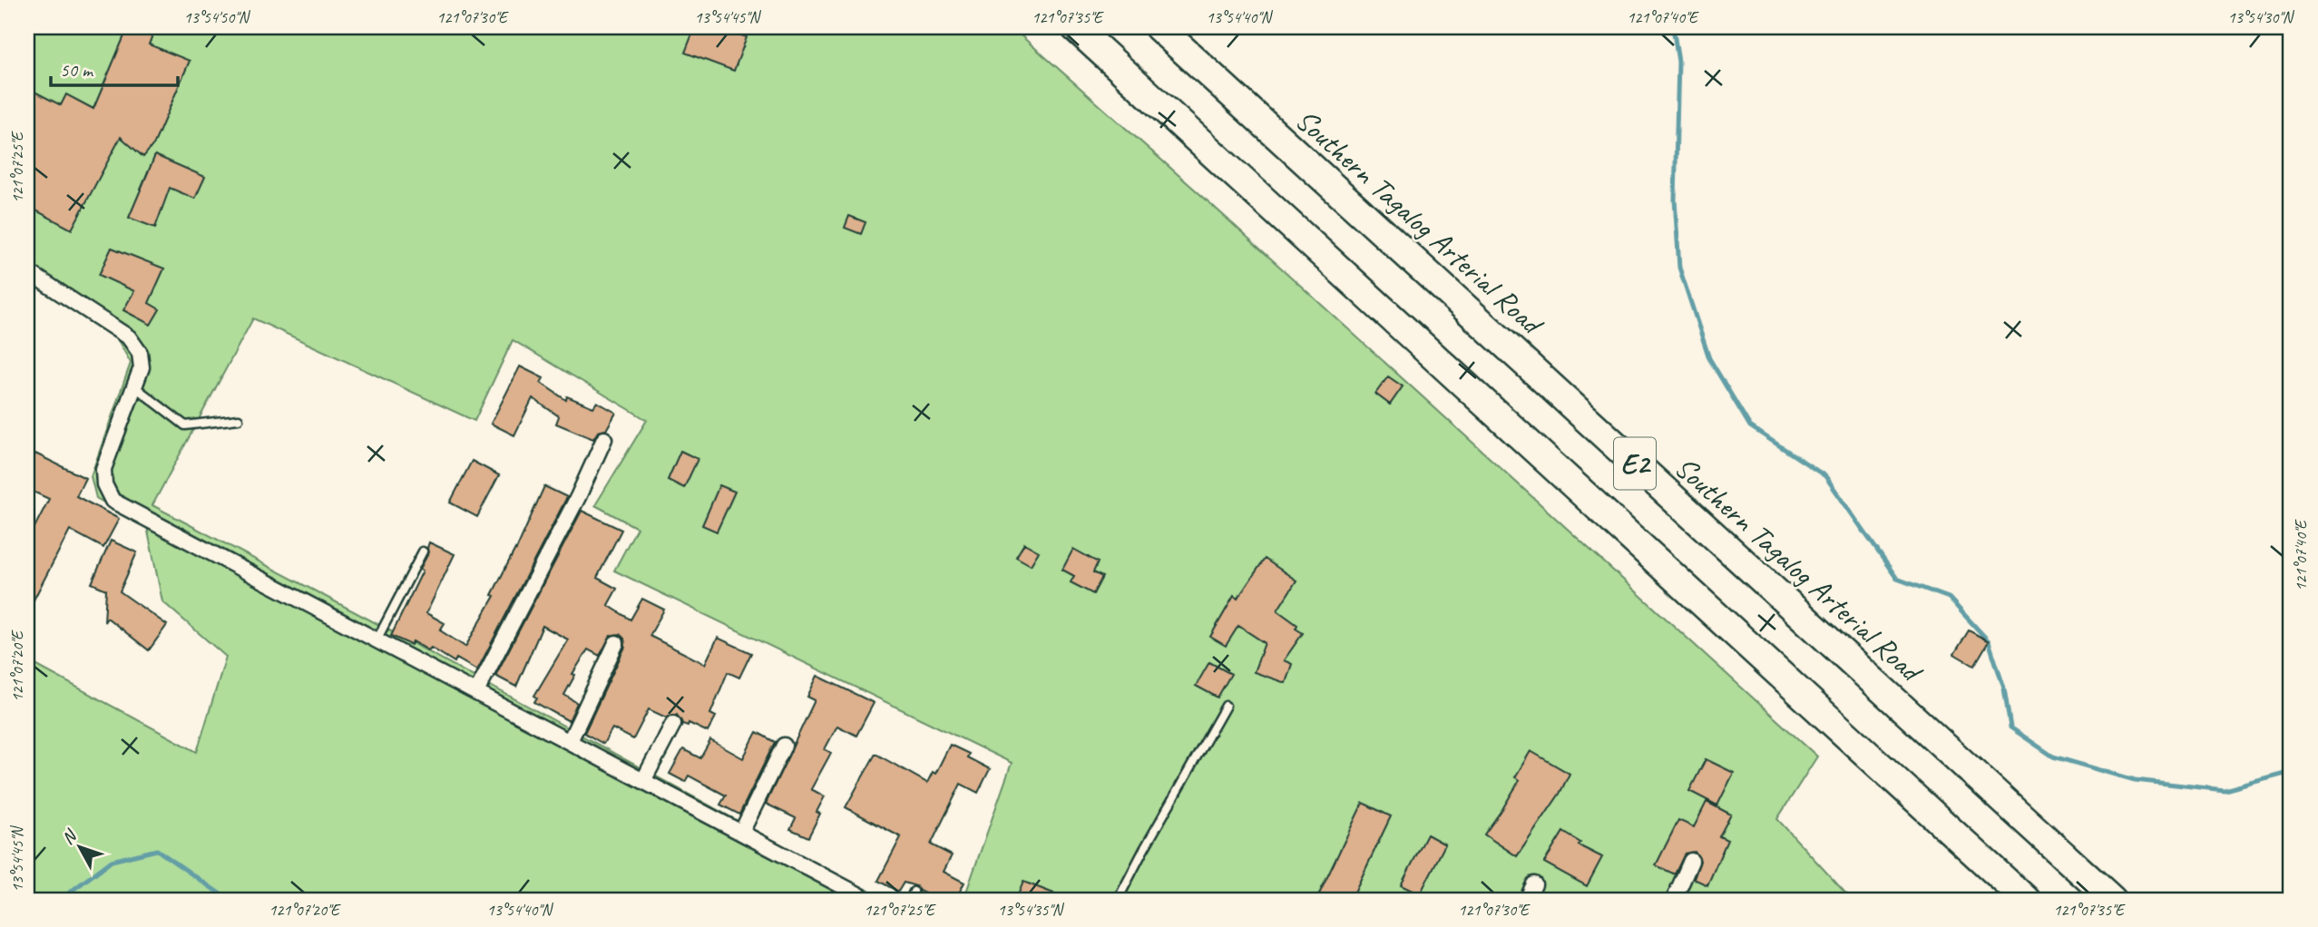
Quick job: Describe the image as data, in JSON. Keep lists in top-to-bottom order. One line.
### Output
{"streets":{"highway":["Southern Tagalog Arterial Road","E2"]},"scale_bar":"50 m","north":"top left","coordinates":["13°54'50\"N","121°07'30\"E","13°54'45\"N","121°07'35\"E","13°54'40\"N","121°07'40\"E","13°54'30\"N","121°07'25\"E","121°07'20\"E","13°54'35\"N"]}
